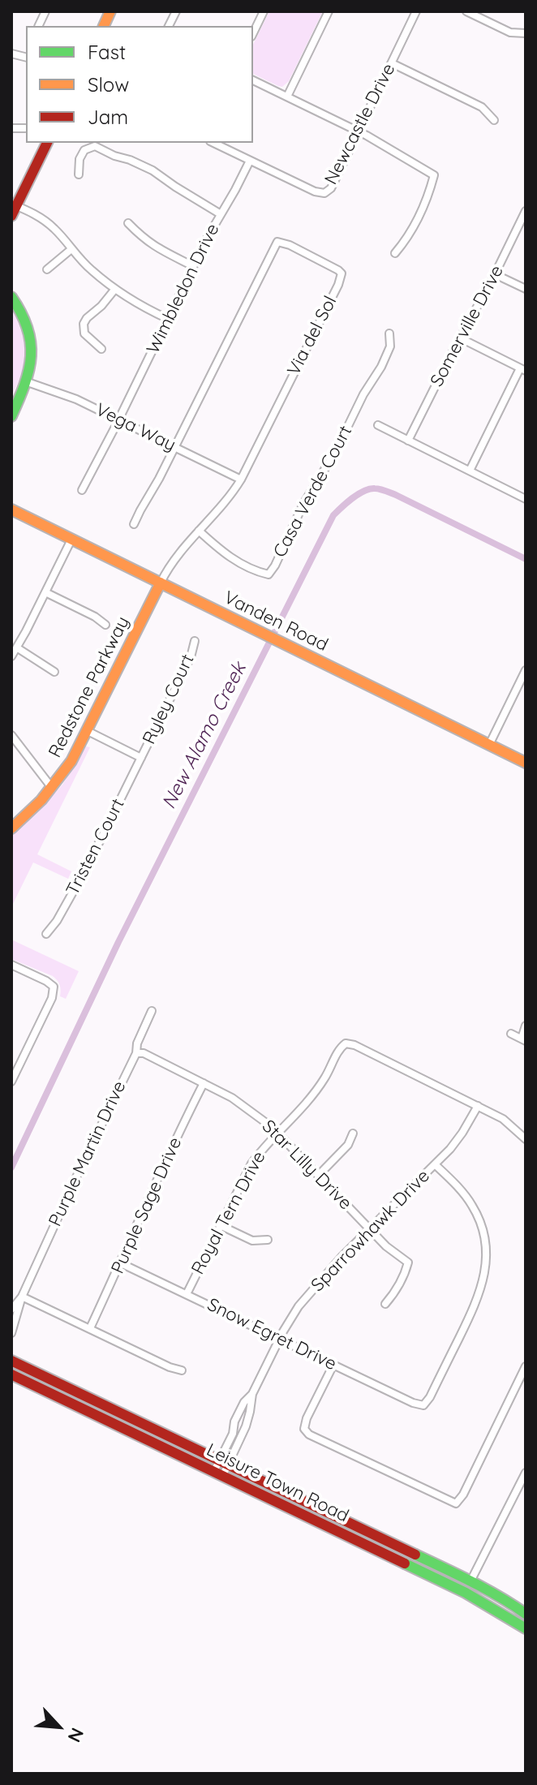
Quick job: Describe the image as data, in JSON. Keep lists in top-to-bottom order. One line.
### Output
{"streets":{"main road":["Vanden Road","Redstone Parkway","Leisure Town Road"],"street":["Newcastle Drive","Wimbledon Drive","Somerville Drive","Via del Sol","Vega Way","Casa Verde Court","Ryley Court","Tristen Court","Purple Martin Drive","Star Lilly Drive","Purple Sage Drive","Royal Tern Drive","Sparrowhawk Drive","Snow Egret Drive"]},"crossings":[["Newcastle Drive","Wimbledon Drive"],["Wimbledon Drive","Vega Way"],["Via del Sol","Vega Way"],["Via del Sol","Casa Verde Court"],["Via del Sol","Vanden Road"],["Via del Sol","Redstone Parkway"],["Vanden Road","Redstone Parkway"],["Ryley Court","Tristen Court"],["Purple Martin Drive","Star Lilly Drive"],["Star Lilly Drive","Purple Sage Drive"],["Star Lilly Drive","Royal Tern Drive"],["Star Lilly Drive","Sparrowhawk Drive"],["Purple Sage Drive","Snow Egret Drive"],["Royal Tern Drive","Sparrowhawk Drive"],["Royal Tern Drive","Snow Egret Drive"],["Sparrowhawk Drive","Snow Egret Drive"],["Sparrowhawk Drive","Leisure Town Road"]],"water":["New Alamo Creek"],"legend":["Fast","Slow","Jam"],"north":"bottom right"}
